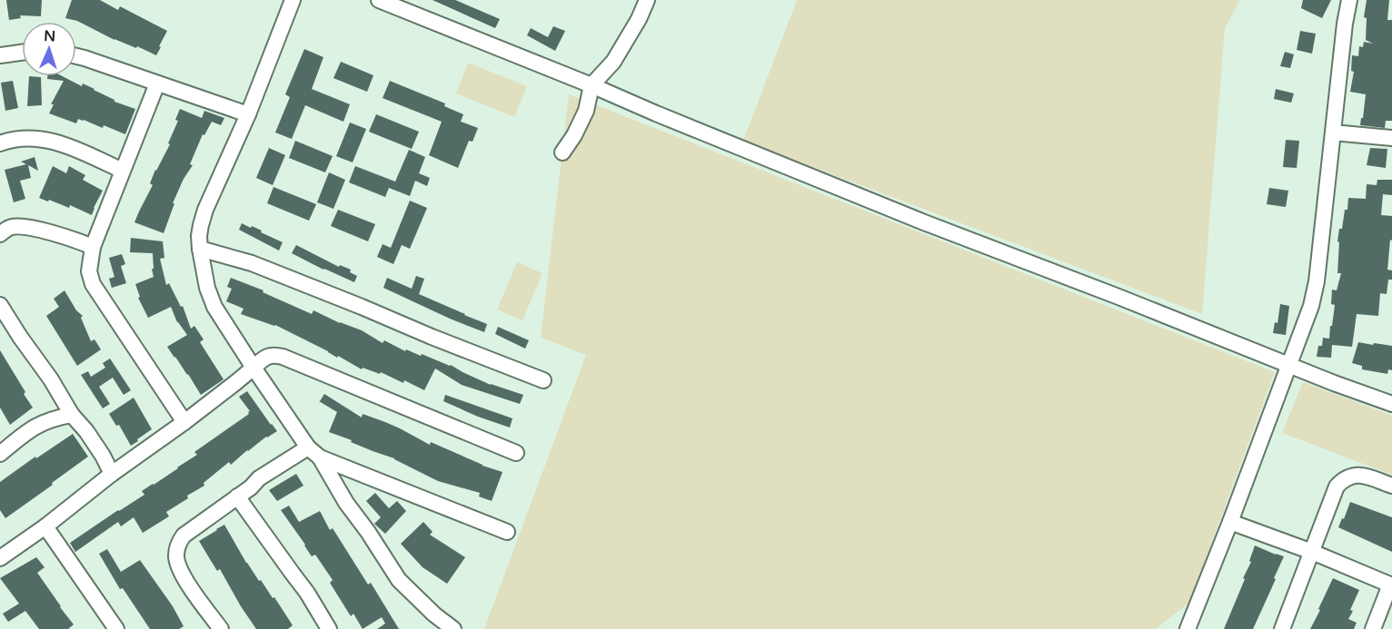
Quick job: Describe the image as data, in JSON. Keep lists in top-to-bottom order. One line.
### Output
{"north":"top"}
